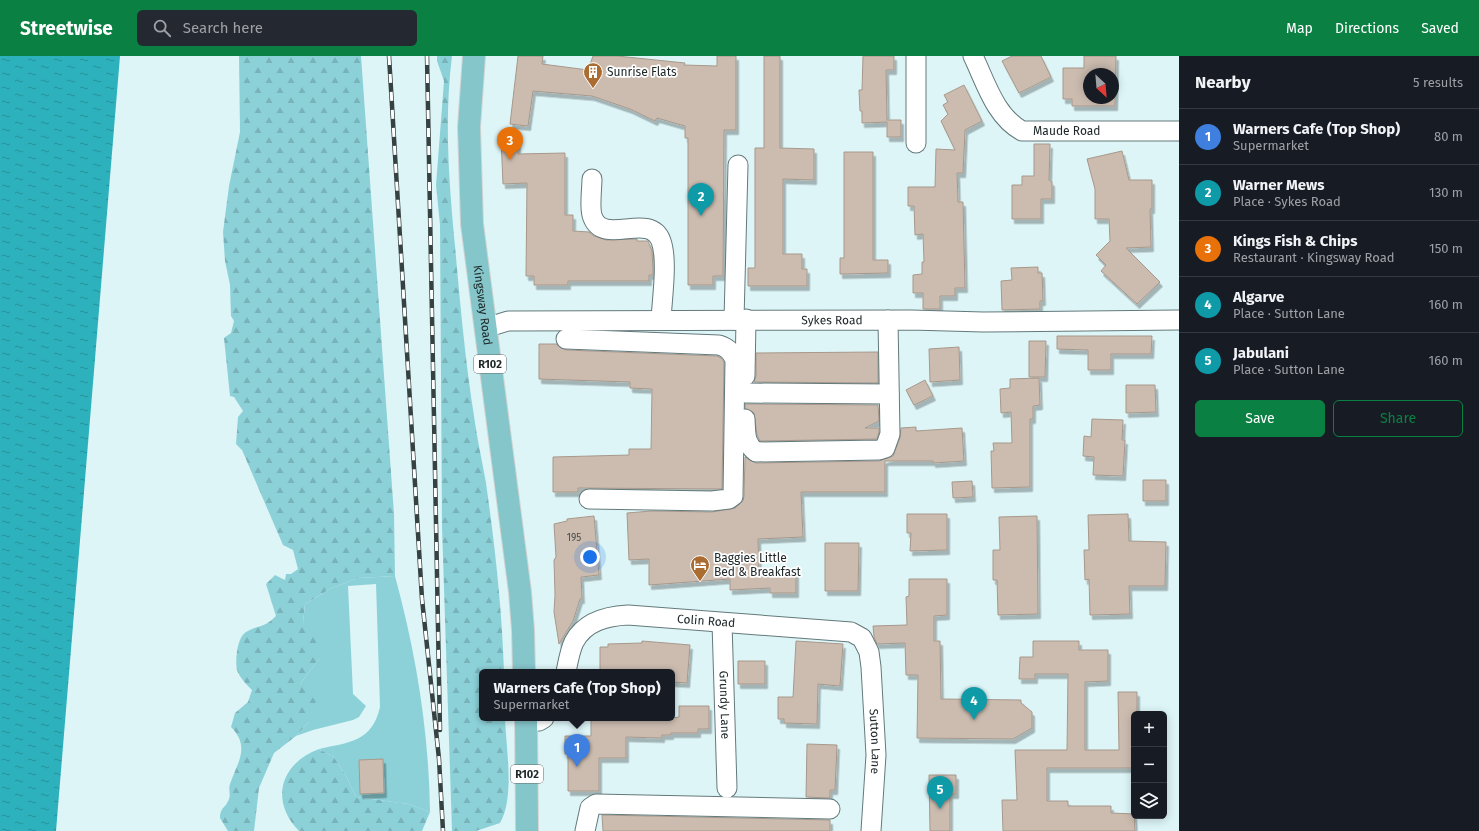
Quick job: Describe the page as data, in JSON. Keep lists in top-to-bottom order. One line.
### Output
{"streets":{"main road":["Kingsway Road","R102"],"street":["Maude Road","Sykes Road","Colin Road","Grundy Lane","Sutton Lane"]},"crossings":[["Kingsway Road","Sykes Road"],["Colin Road","Grundy Lane"],["Colin Road","Sutton Lane"]],"places":{"building":["Sunrise Flats"],"hotel":["Baggies Little Bed & Breakfast"]},"house_numbers":["195"],"north":"bottom right","page":{"header":"Streetwise","search":"Search here","nav":["Map","Directions","Saved"],"heading":["Nearby","5 results"],"list":[{"mark":"1","name":"Warners Cafe (Top Shop)","note":"Supermarket","value":"80 m"},{"mark":"2","name":"Warner Mews","note":"Place · Sykes Road","value":"130 m"},{"mark":"3","name":"Kings Fish & Chips","note":"Restaurant · Kingsway Road","value":"150 m"},{"mark":"4","name":"Algarve","note":"Place · Sutton Lane","value":"160 m"},{"mark":"5","name":"Jabulani","note":"Place · Sutton Lane","value":"160 m"}],"pins":["3","2","4","1","5"],"buttons":["Save","Share"],"popup":["Warners Cafe (Top Shop)","Supermarket"],"map_buttons":["+","−"]}}
